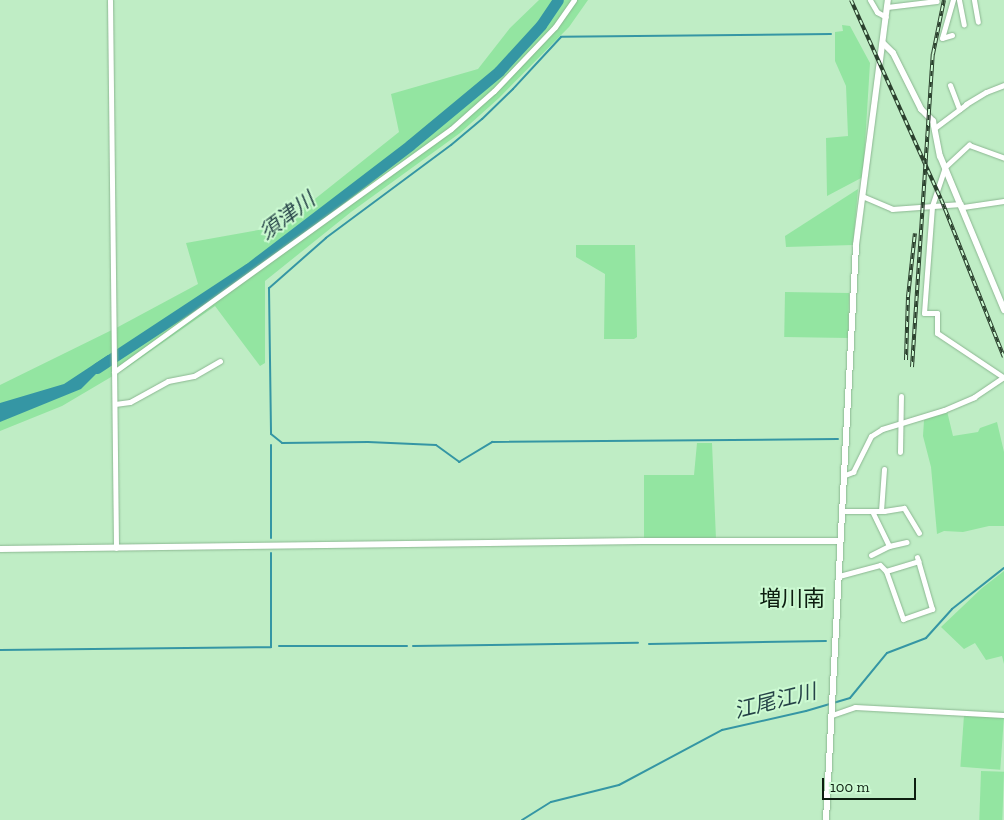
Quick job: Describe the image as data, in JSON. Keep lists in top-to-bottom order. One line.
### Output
{"districts":["増川南"],"water":["須津川","江尾江川"],"scale_bar":"100 m"}
